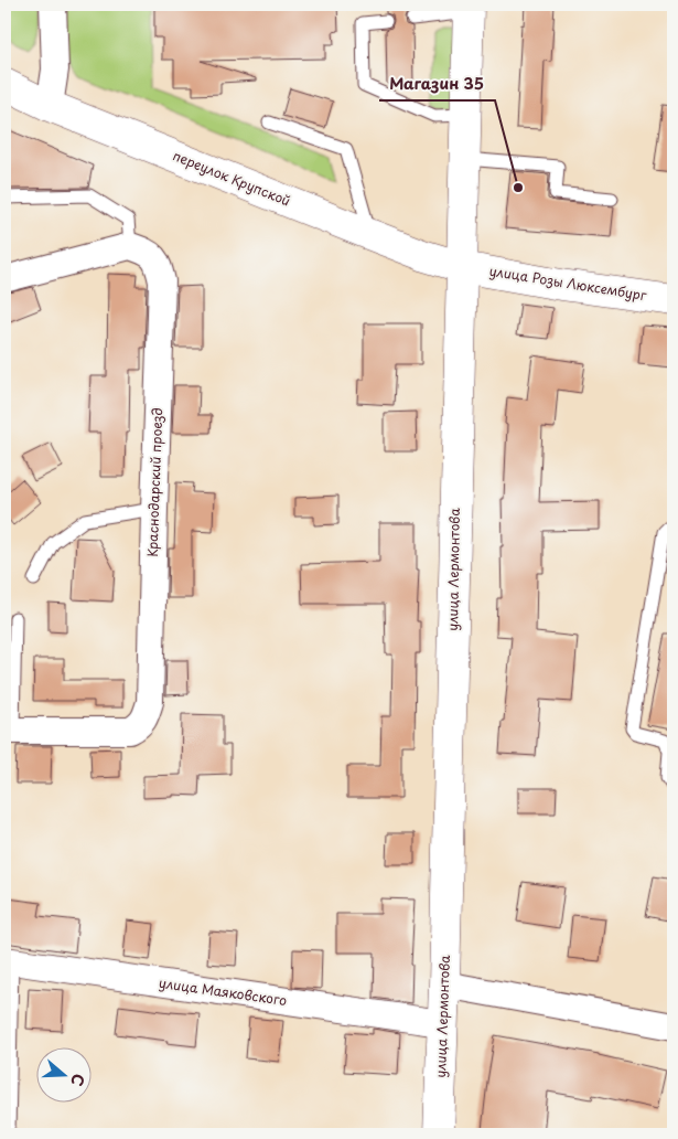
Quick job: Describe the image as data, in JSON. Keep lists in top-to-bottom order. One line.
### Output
{"streets":{"main road":["переулок Крупской","улица Розы Люксембург","улица Лермонтова"],"street":["Краснодарский проезд","улица Маяковского"]},"crossings":[["переулок Крупской","улица Розы Люксембург"],["переулок Крупской","улица Лермонтова"],["улица Розы Люксембург","улица Лермонтова"],["улица Лермонтова","улица Маяковского"]],"places":["Магазин 35"],"north":"right"}
